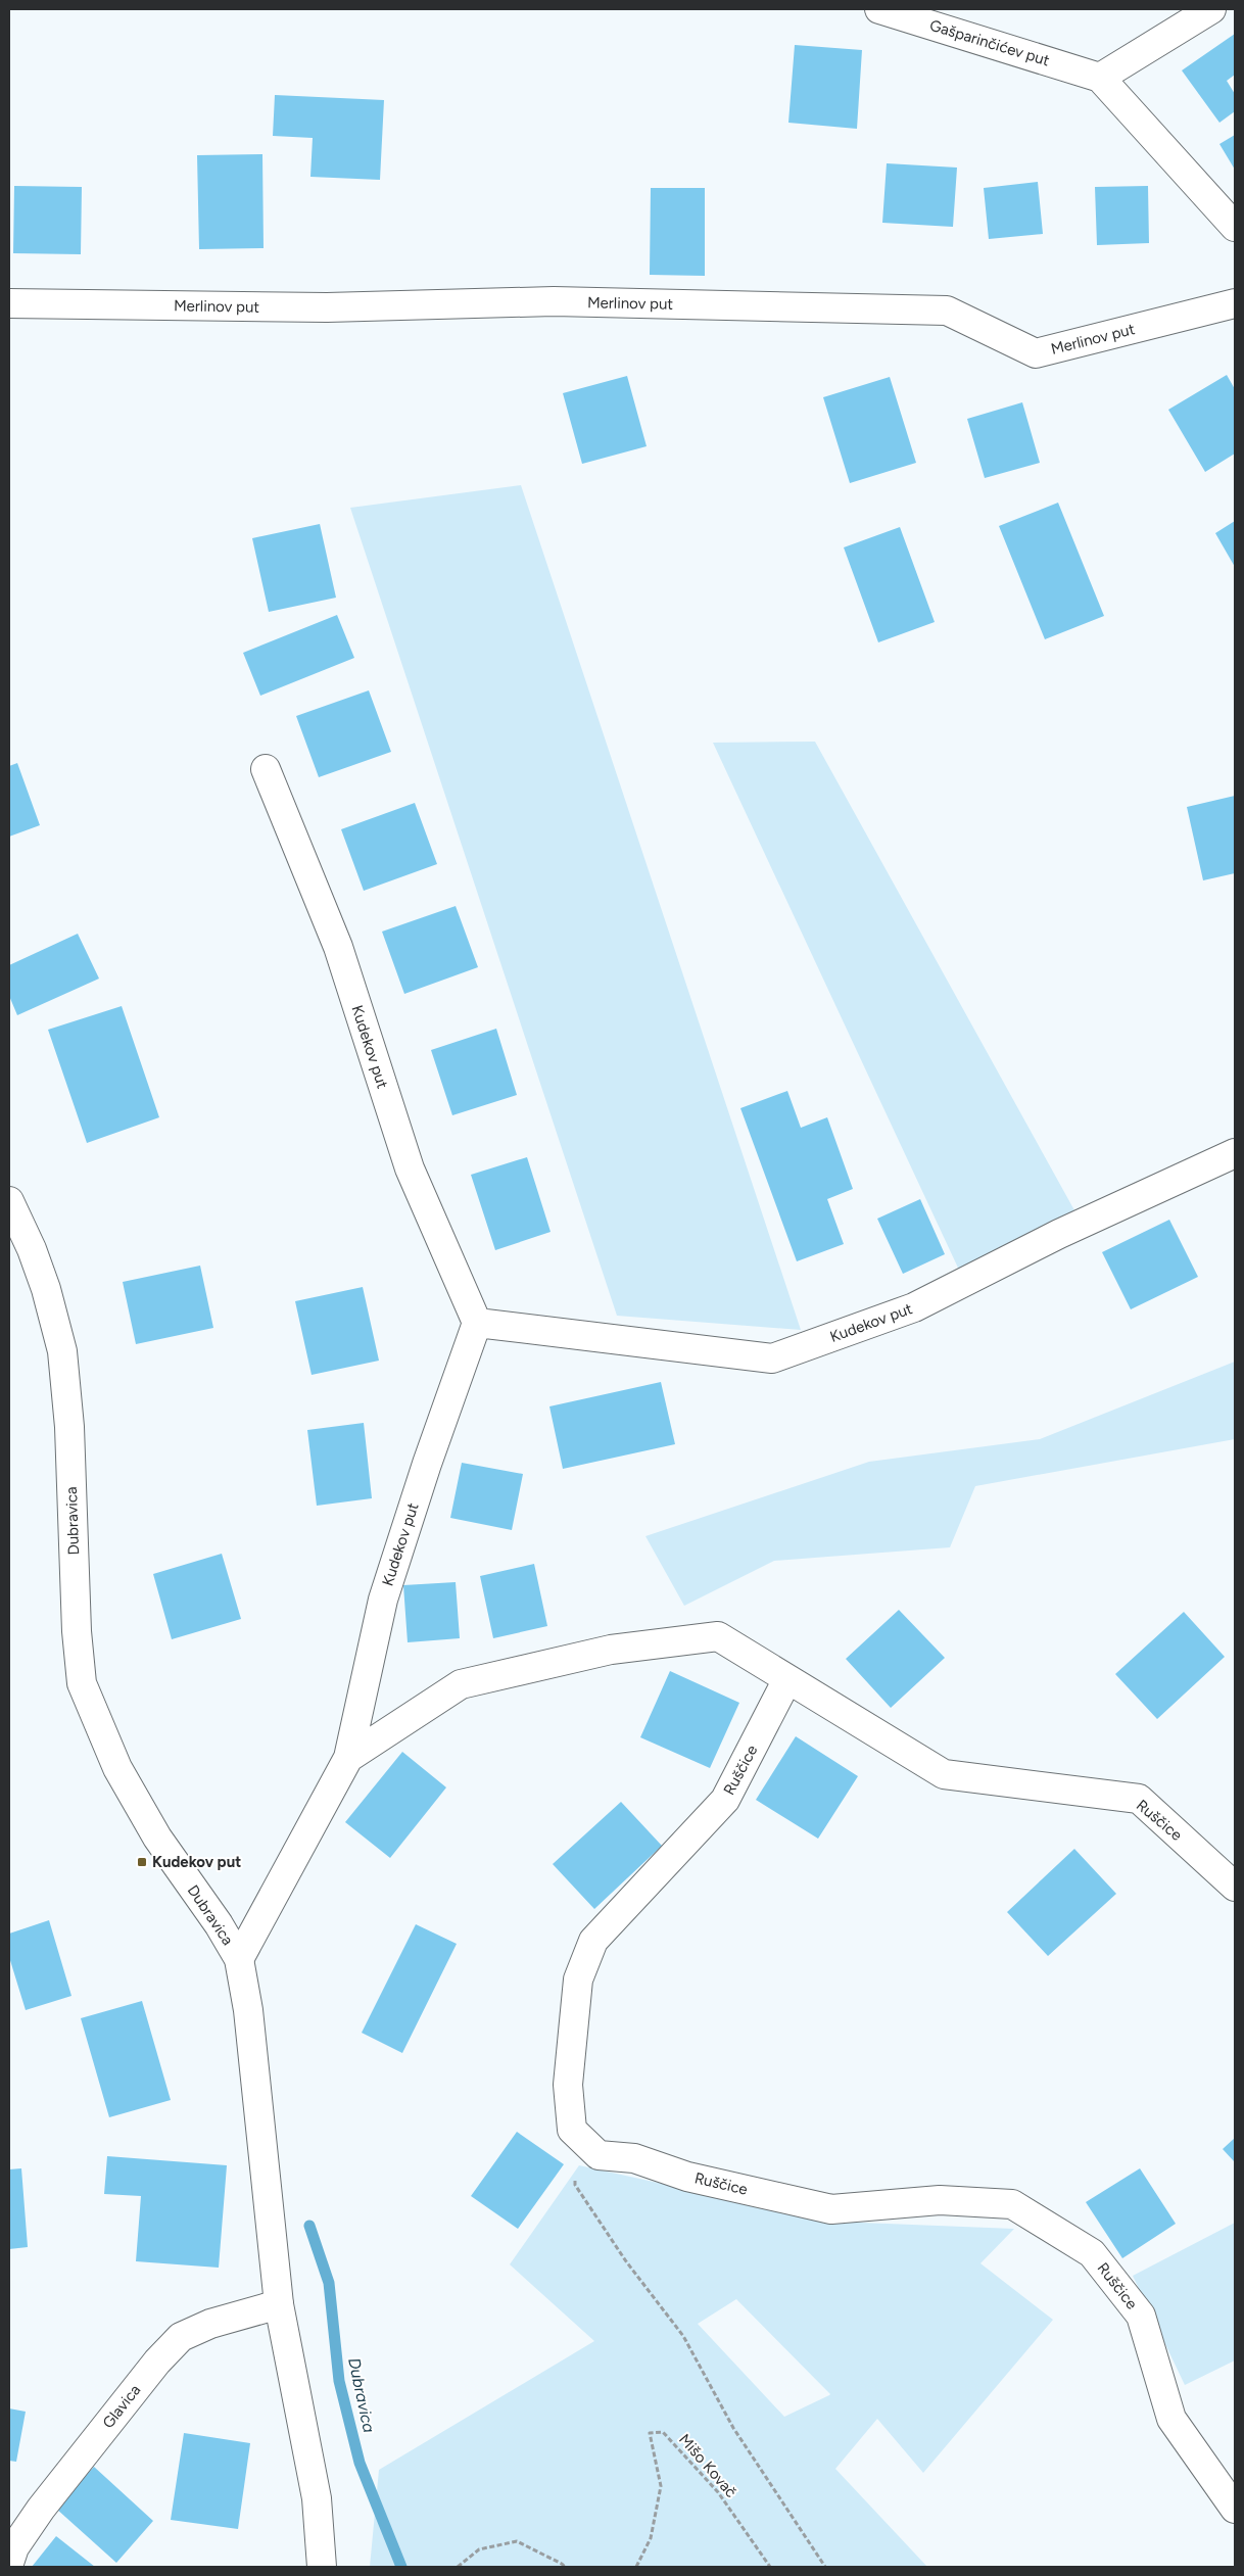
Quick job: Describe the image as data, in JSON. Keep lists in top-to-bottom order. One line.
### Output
{"streets":{"street":["Gašparinčićev put","Merlinov put","Kudekov put","Dubravica","Ruščice","Glavica"],"path":["Mišo Kovač"]},"crossings":[["Kudekov put","Dubravica"],["Kudekov put","Ruščice"],["Dubravica","Glavica"]],"water":["Dubravica"],"places":{"transit":["Kudekov put"]}}
